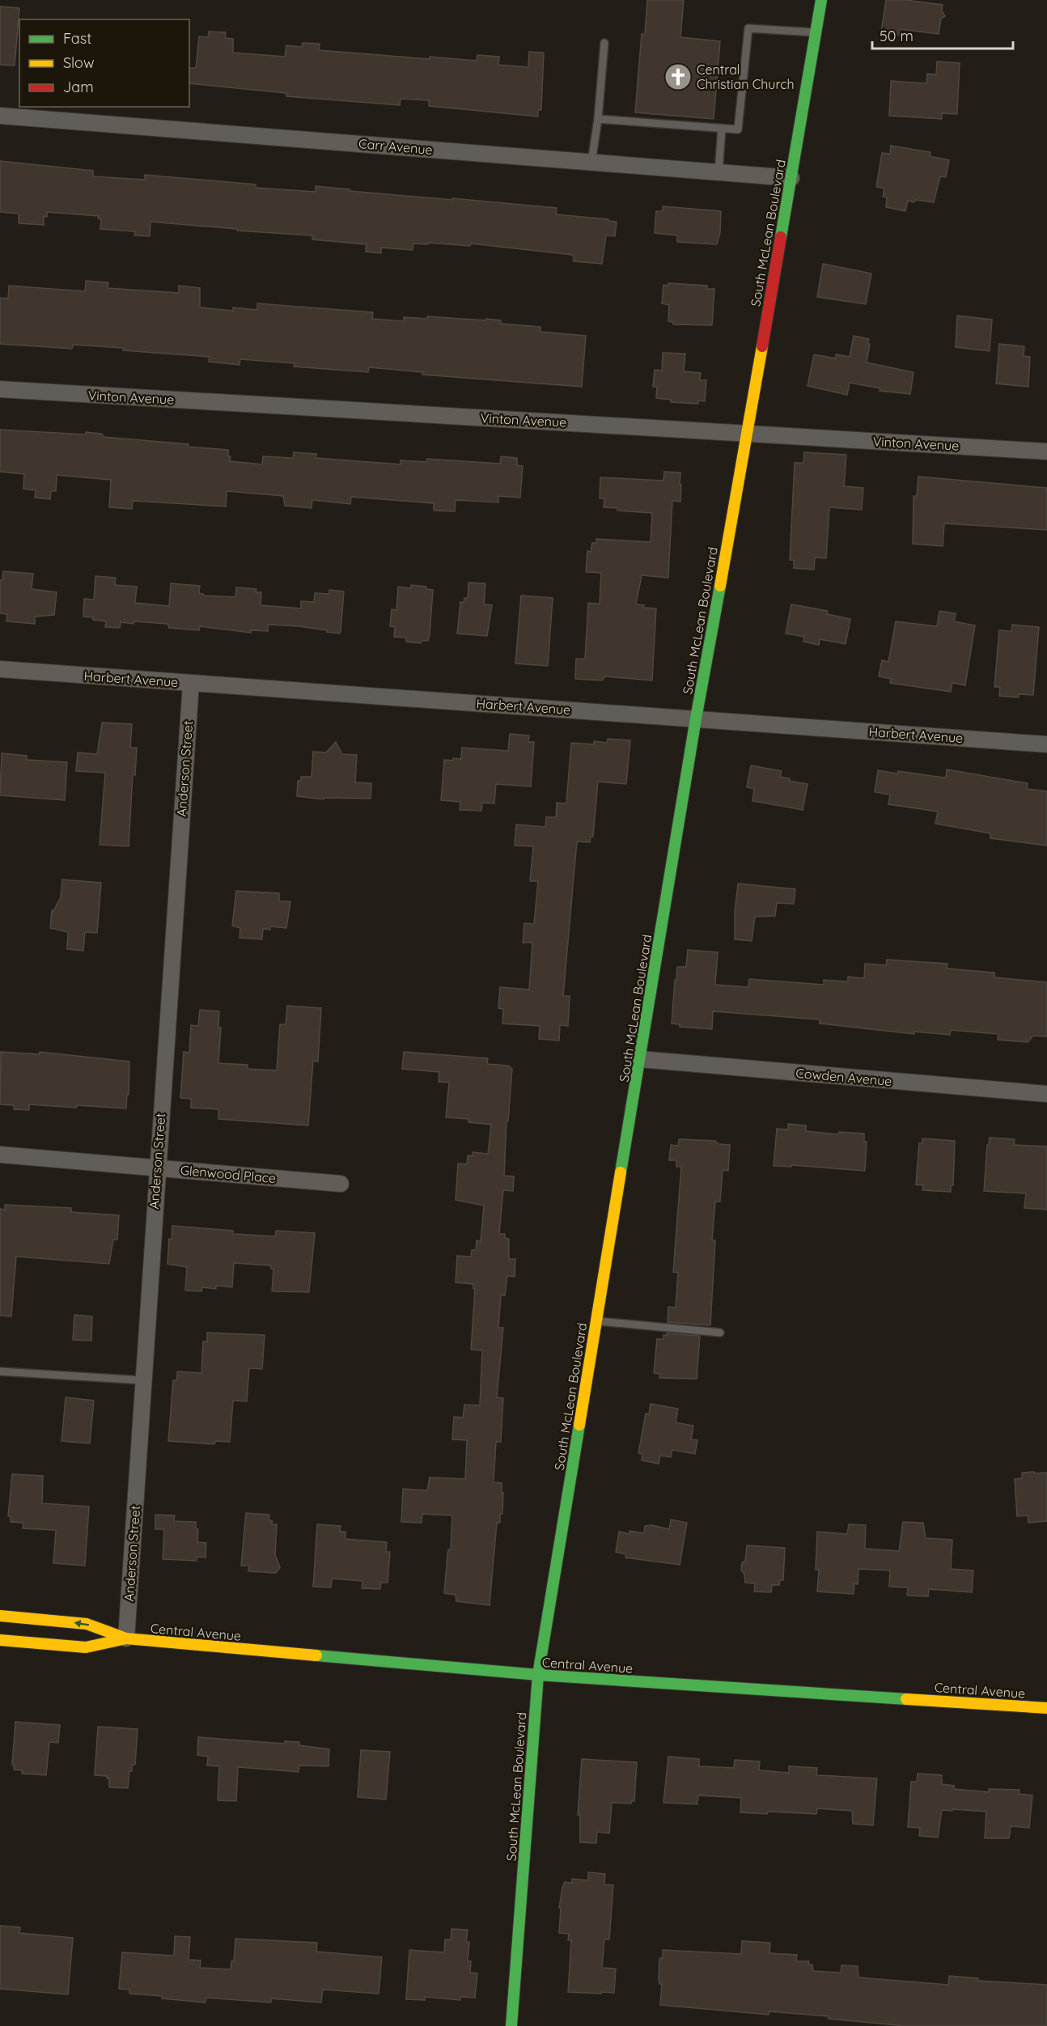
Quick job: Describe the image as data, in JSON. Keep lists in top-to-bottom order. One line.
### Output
{"streets":{"main road":["South McLean Boulevard","Central Avenue"],"street":["Carr Avenue","Vinton Avenue","Harbert Avenue","Anderson Street","Cowden Avenue","Glenwood Place"]},"crossings":[["Carr Avenue","South McLean Boulevard"],["South McLean Boulevard","Vinton Avenue"],["South McLean Boulevard","Harbert Avenue"],["South McLean Boulevard","Cowden Avenue"],["South McLean Boulevard","Central Avenue"],["Harbert Avenue","Anderson Street"],["Anderson Street","Glenwood Place"],["Anderson Street","Central Avenue"]],"places":{"church":["Central Christian Church"]},"legend":["Fast","Slow","Jam"],"scale_bar":"50 m"}
